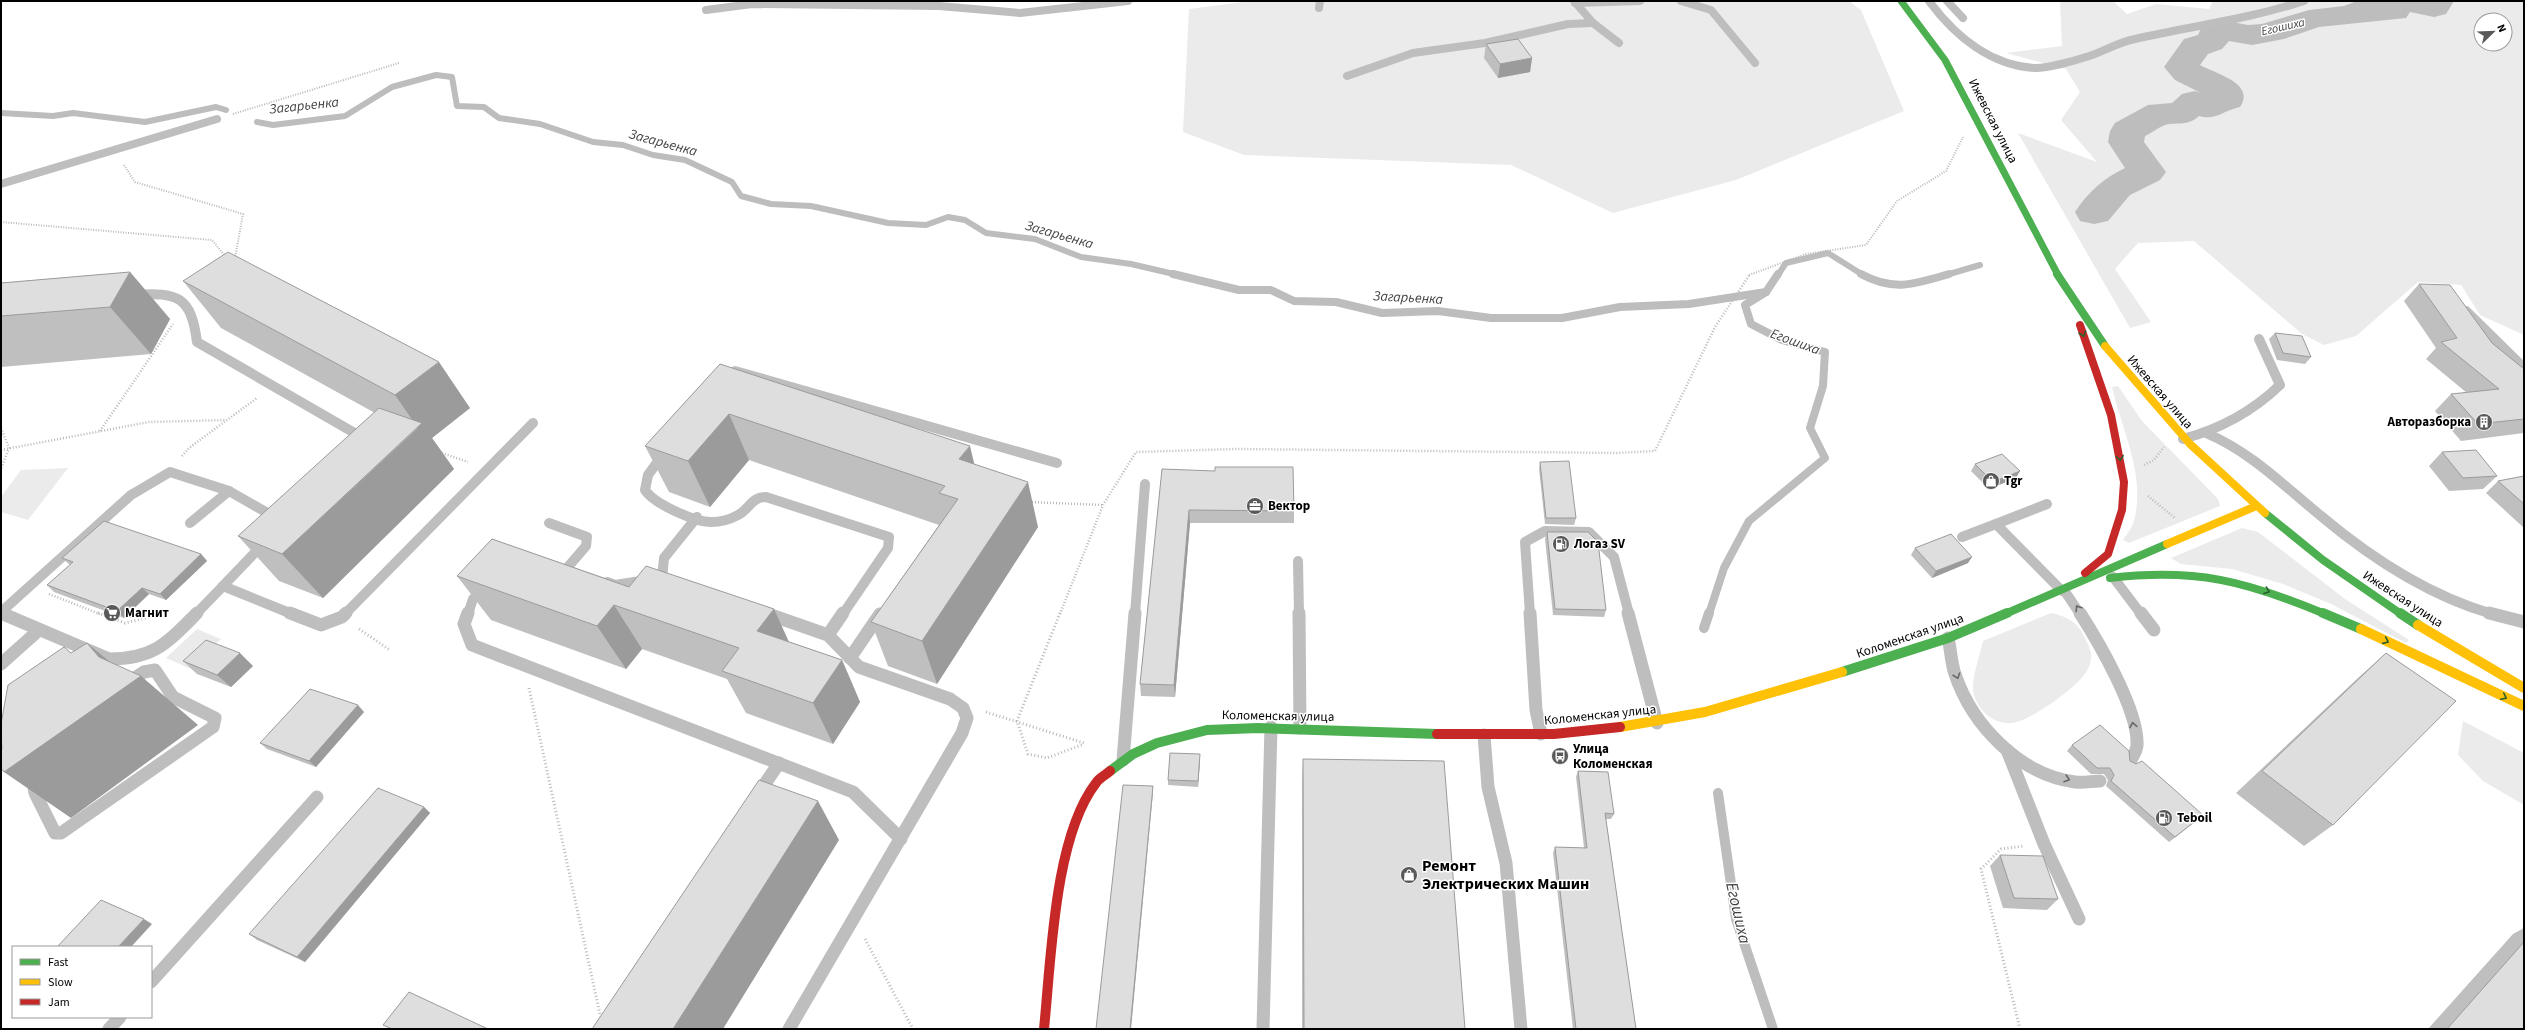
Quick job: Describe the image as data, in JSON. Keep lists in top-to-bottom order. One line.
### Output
{"streets":{"main road":["Ижевская улица","Коломенская улица"]},"water":["Егошиха","Загарьенка"],"places":{"building":["Авторазборка"],"shop":["Tgr","Ремонт Электрических Машин"],"office":["Вектор"],"fuel station":["Логаз SV","Teboil"],"supermarket":["Магнит"],"bus stop":["Улица Коломенская"]},"legend":["Fast","Slow","Jam"],"north":"top right"}
